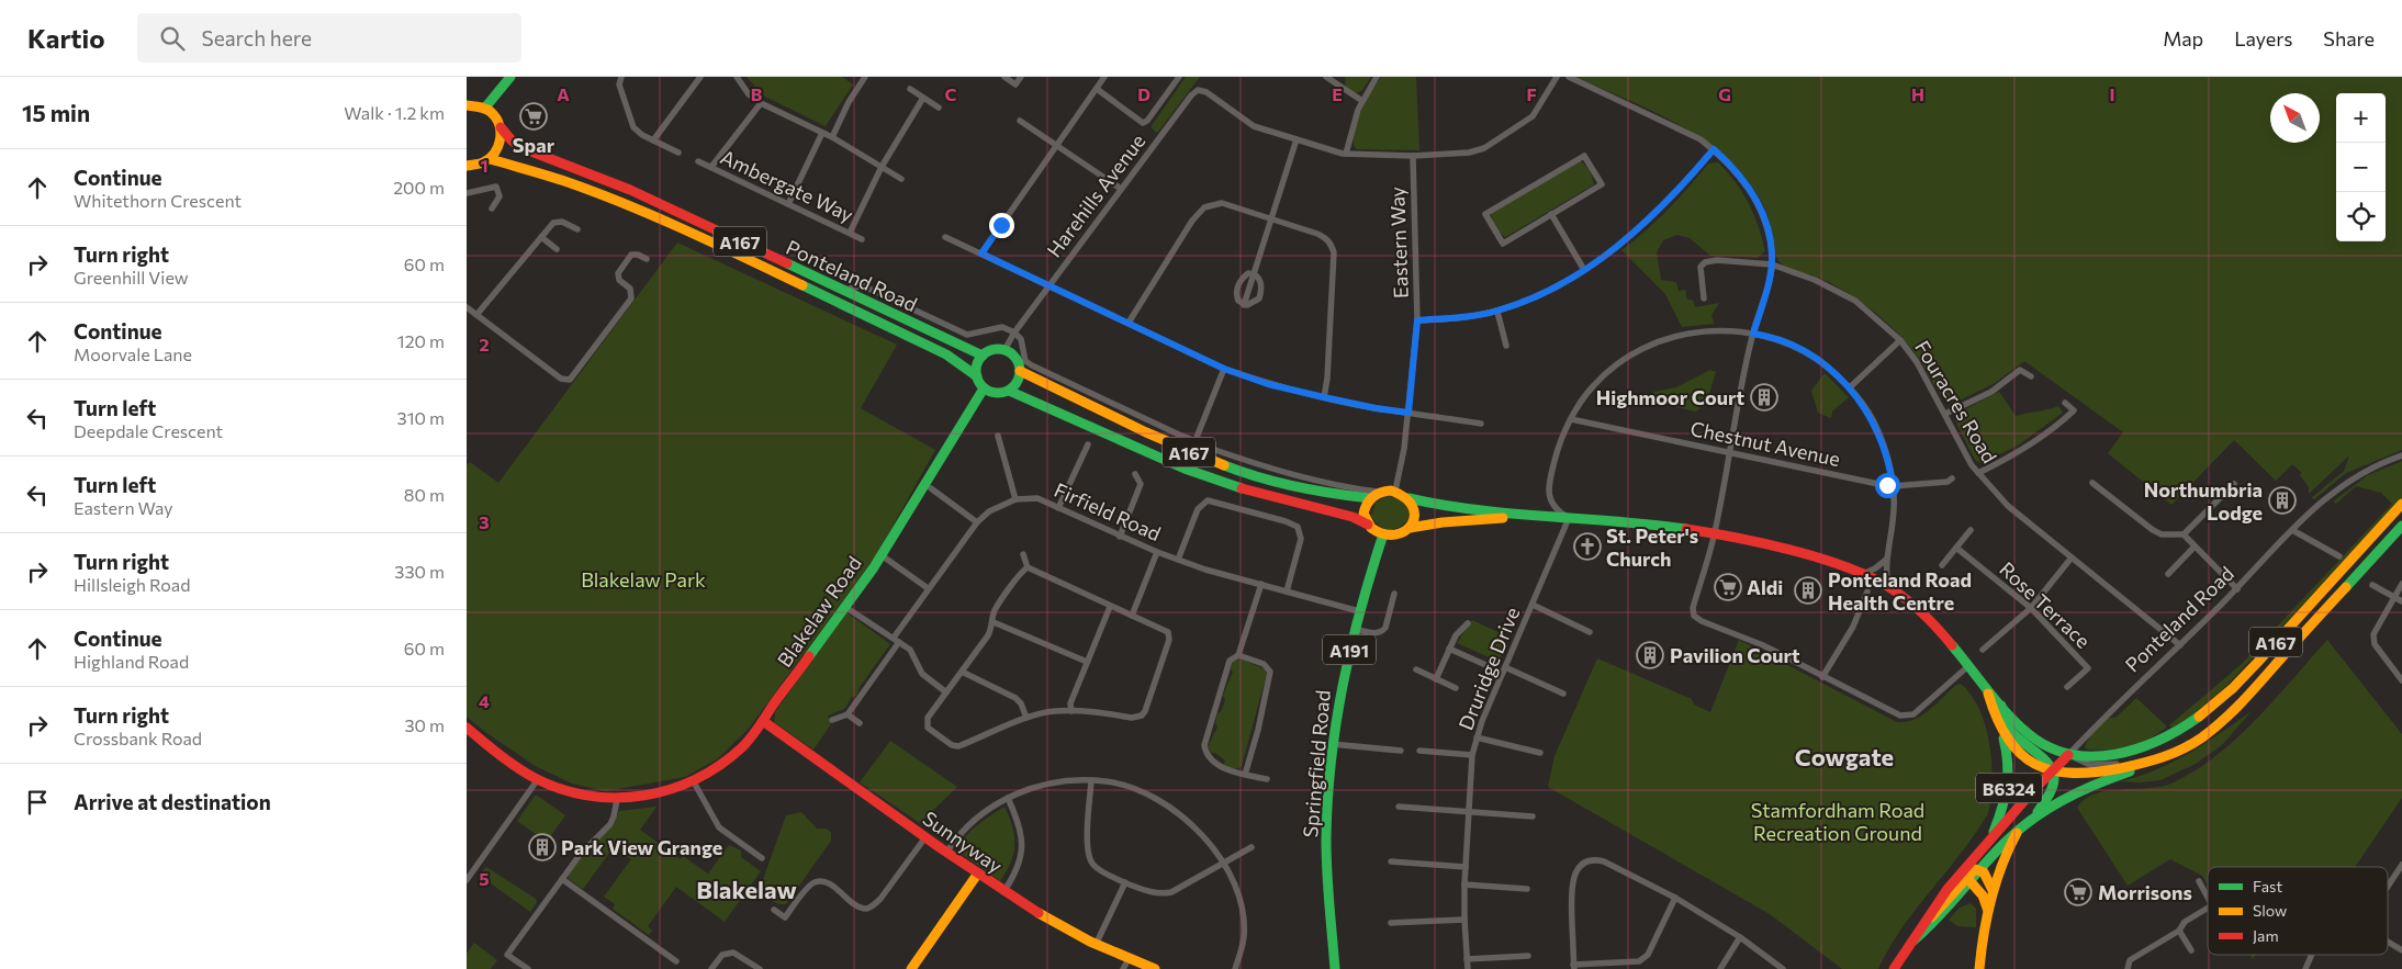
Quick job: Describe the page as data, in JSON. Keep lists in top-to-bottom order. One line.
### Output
{"streets":{"main road":["A167","Ponteland Road","Blakelaw Road","A191","Springfield Road","B6324","Sunnyway"],"street":["Ambergate Way","Harehills Avenue","Eastern Way","Fouracres Road","Chestnut Avenue","Firfield Road","Rose Terrace","Druridge Drive"]},"crossings":[["Harehills Avenue","A167"],["Harehills Avenue","Ponteland Road"],["Harehills Avenue","Blakelaw Road"],["A167","Eastern Way"],["A167","Ponteland Road"],["A167","Blakelaw Road"],["A167","Druridge Drive"],["A167","Springfield Road"],["A167","B6324"],["Eastern Way","Springfield Road"],["Ponteland Road","Fouracres Road"],["Ponteland Road","Blakelaw Road"],["Firfield Road","Springfield Road"],["Blakelaw Road","Sunnyway"]],"districts":["Cowgate","Blakelaw"],"parks":["Blakelaw Park","Stamfordham Road Recreation Ground"],"places":{"supermarket":["Spar","Aldi","Morrisons"],"building":["Highmoor Court","Northumbria Lodge","Ponteland Road Health Centre","Pavilion Court","Park View Grange"],"church":["St. Peter's Church"]},"legend":["Fast","Slow","Jam"],"north":"top left","page":{"header":"Kartio","search":"Search here","nav":["Map","Layers","Share"],"heading":["15 min","Walk · 1.2 km"],"map_buttons":["+","−"],"list":[["Continue","Whitethorn Crescent","200 m"],["Turn right","Greenhill View","60 m"],["Continue","Moorvale Lane","120 m"],["Turn left","Deepdale Crescent","310 m"],["Turn left","Eastern Way","80 m"],["Turn right","Hillsleigh Road","330 m"],["Continue","Highland Road","60 m"],["Turn right","Crossbank Road","30 m"],"Arrive at destination"]},"grid":{"columns":["A","B","C","D","E","F","G","H","I"],"rows":["1","2","3","4","5"]}}
